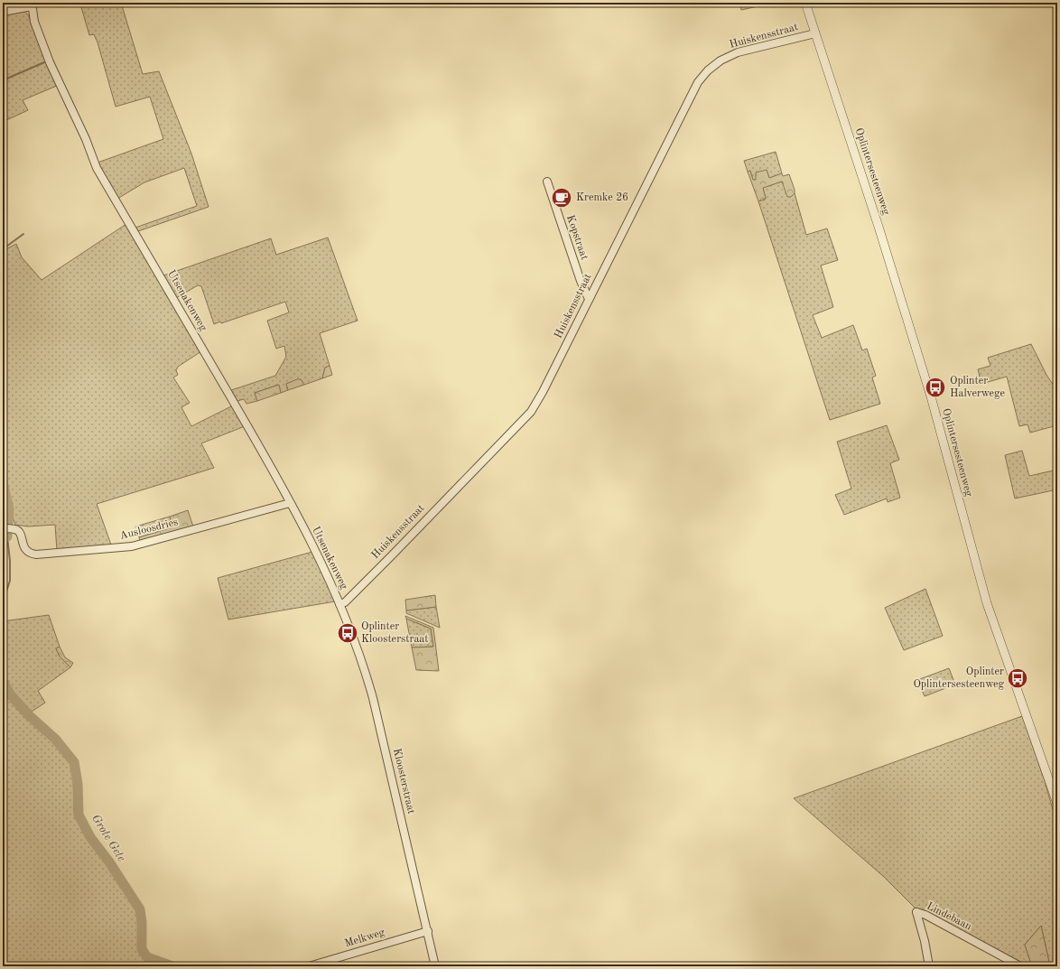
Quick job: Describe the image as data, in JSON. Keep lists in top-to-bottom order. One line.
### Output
{"streets":{"street":["Huiskensstraat","Oplintersesteenweg","Kopstraat","Utsenakenweg","Ausloosdries","Kloosterstraat","Lindebaan","Melkweg"]},"crossings":[["Huiskensstraat","Oplintersesteenweg"],["Huiskensstraat","Kopstraat"],["Huiskensstraat","Utsenakenweg"],["Huiskensstraat","Kloosterstraat"],["Utsenakenweg","Ausloosdries"],["Utsenakenweg","Kloosterstraat"],["Kloosterstraat","Melkweg"]],"water":["Grote Gete"],"places":{"cafe":["Kremke 26"],"bus stop":["Oplinter Halverwege","Oplinter Kloosterstraat","Oplinter Oplintersesteenweg"]}}
